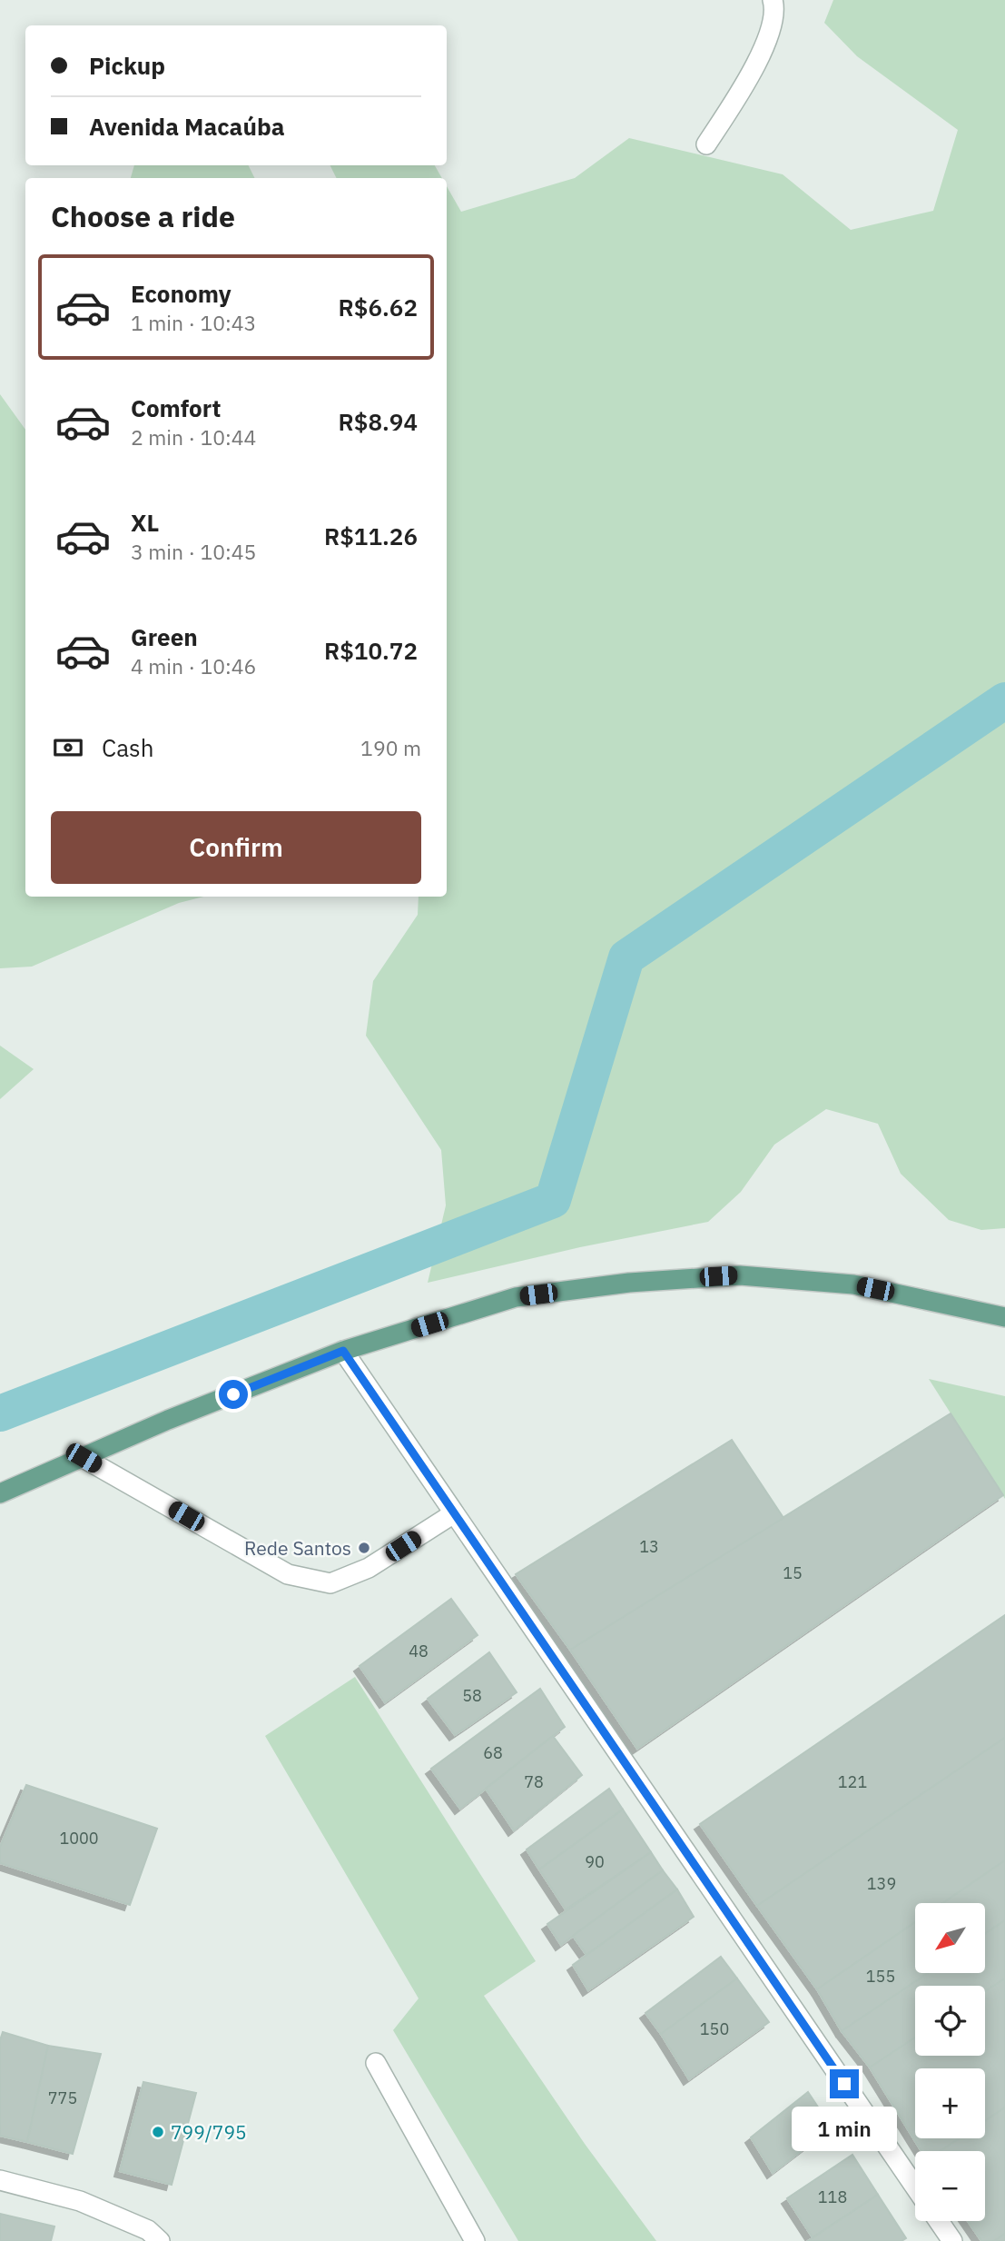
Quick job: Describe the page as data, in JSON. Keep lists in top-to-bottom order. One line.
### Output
{"places":["Rede Santos","799/795"],"house_numbers":["13","15","48","58","68","78","121","1000","90","139","155","150","775","118"],"north":"bottom left","page":{"banner":["Pickup","Avenida Macaúba"],"heading":"Choose a ride","list":[{"name":"Economy","note":"1 min · 10:43","value":"R$6.62"},{"name":"Comfort","note":"2 min · 10:44","value":"R$8.94"},{"name":"XL","note":"3 min · 10:45","value":"R$11.26"},{"name":"Green","note":"4 min · 10:46","value":"R$10.72"}],"pay":["Cash","190 m"],"buttons":"Confirm","map_buttons":["+","−"],"bubble":"1 min"}}
